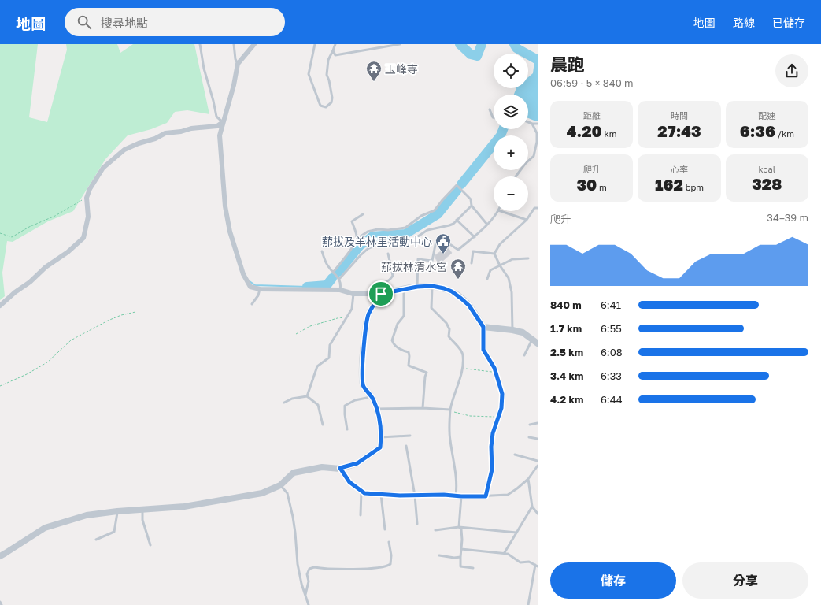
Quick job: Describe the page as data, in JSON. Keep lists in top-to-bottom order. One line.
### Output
{"places":{"temple":["玉峰寺","𦰡拔林清水宮"],"public building":["𦰡拔及羊林里活動中心"]},"page":{"header":"地圖","search":"搜尋地點","nav":["地圖","路線","已儲存"],"heading":["晨跑","06:59 · 5 × 840 m"],"map_buttons":["+","−"],"stats":[["距離","4.20 km"],["時間","27:43"],["配速","6:36 /km"],["爬升","30 m"],["心率","162 bpm"],["kcal","328"]],"chart":["爬升","34–39 m"],"list":[{"name":"840 m","note":"6:41"},{"name":"1.7 km","note":"6:55"},{"name":"2.5 km","note":"6:08"},{"name":"3.4 km","note":"6:33"},{"name":"4.2 km","note":"6:44"}],"buttons":["儲存","分享"]}}
